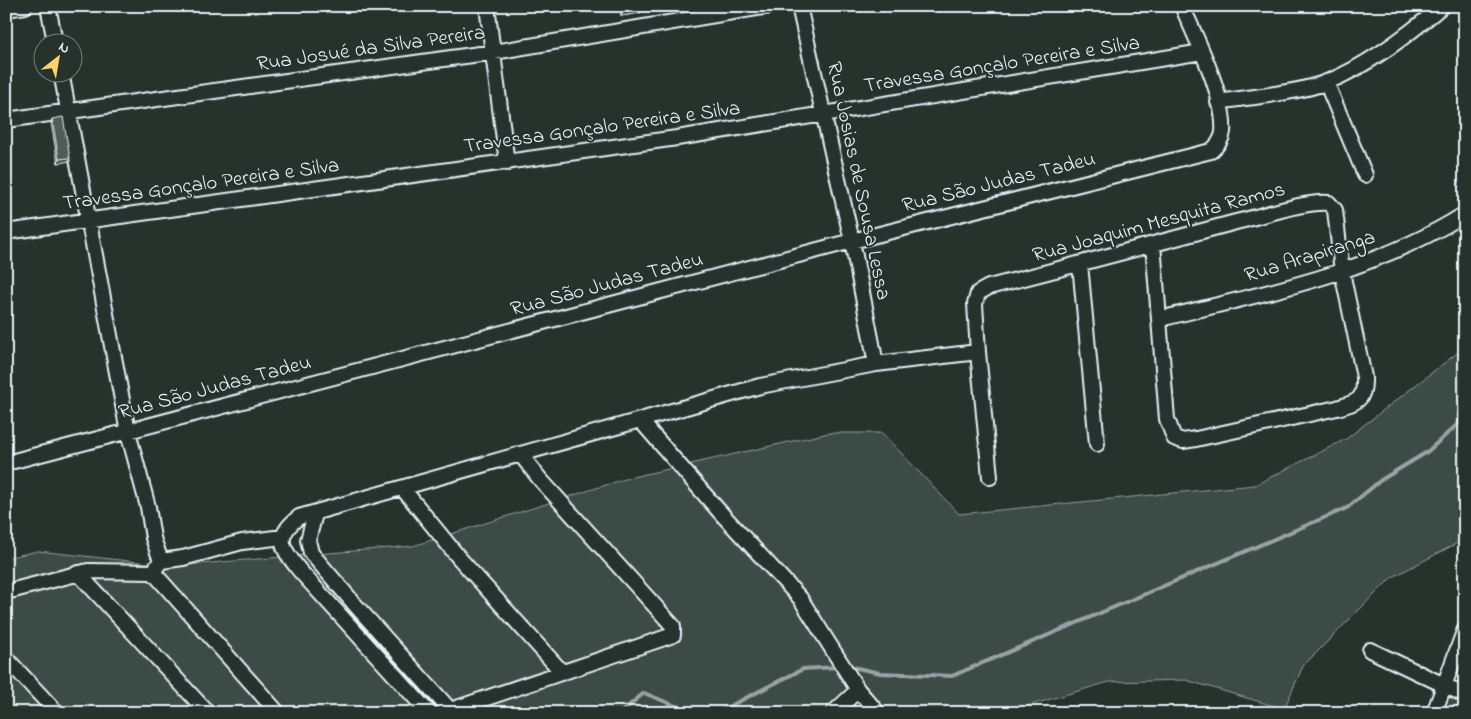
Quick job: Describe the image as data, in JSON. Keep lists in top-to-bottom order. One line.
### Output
{"streets":{"street":["Rua Josué da Silva Pereira","Travessa Gonçalo Pereira e Silva","Rua Josias de Sousa Lessa","Rua São Judas Tadeu","Rua Joaquim Mesquita Ramos","Rua Arapiranga"]},"crossings":[["Travessa Gonçalo Pereira e Silva","Rua Josias de Sousa Lessa"],["Rua Josias de Sousa Lessa","Rua São Judas Tadeu"],["Rua Joaquim Mesquita Ramos","Rua Arapiranga"]],"north":"top right"}
